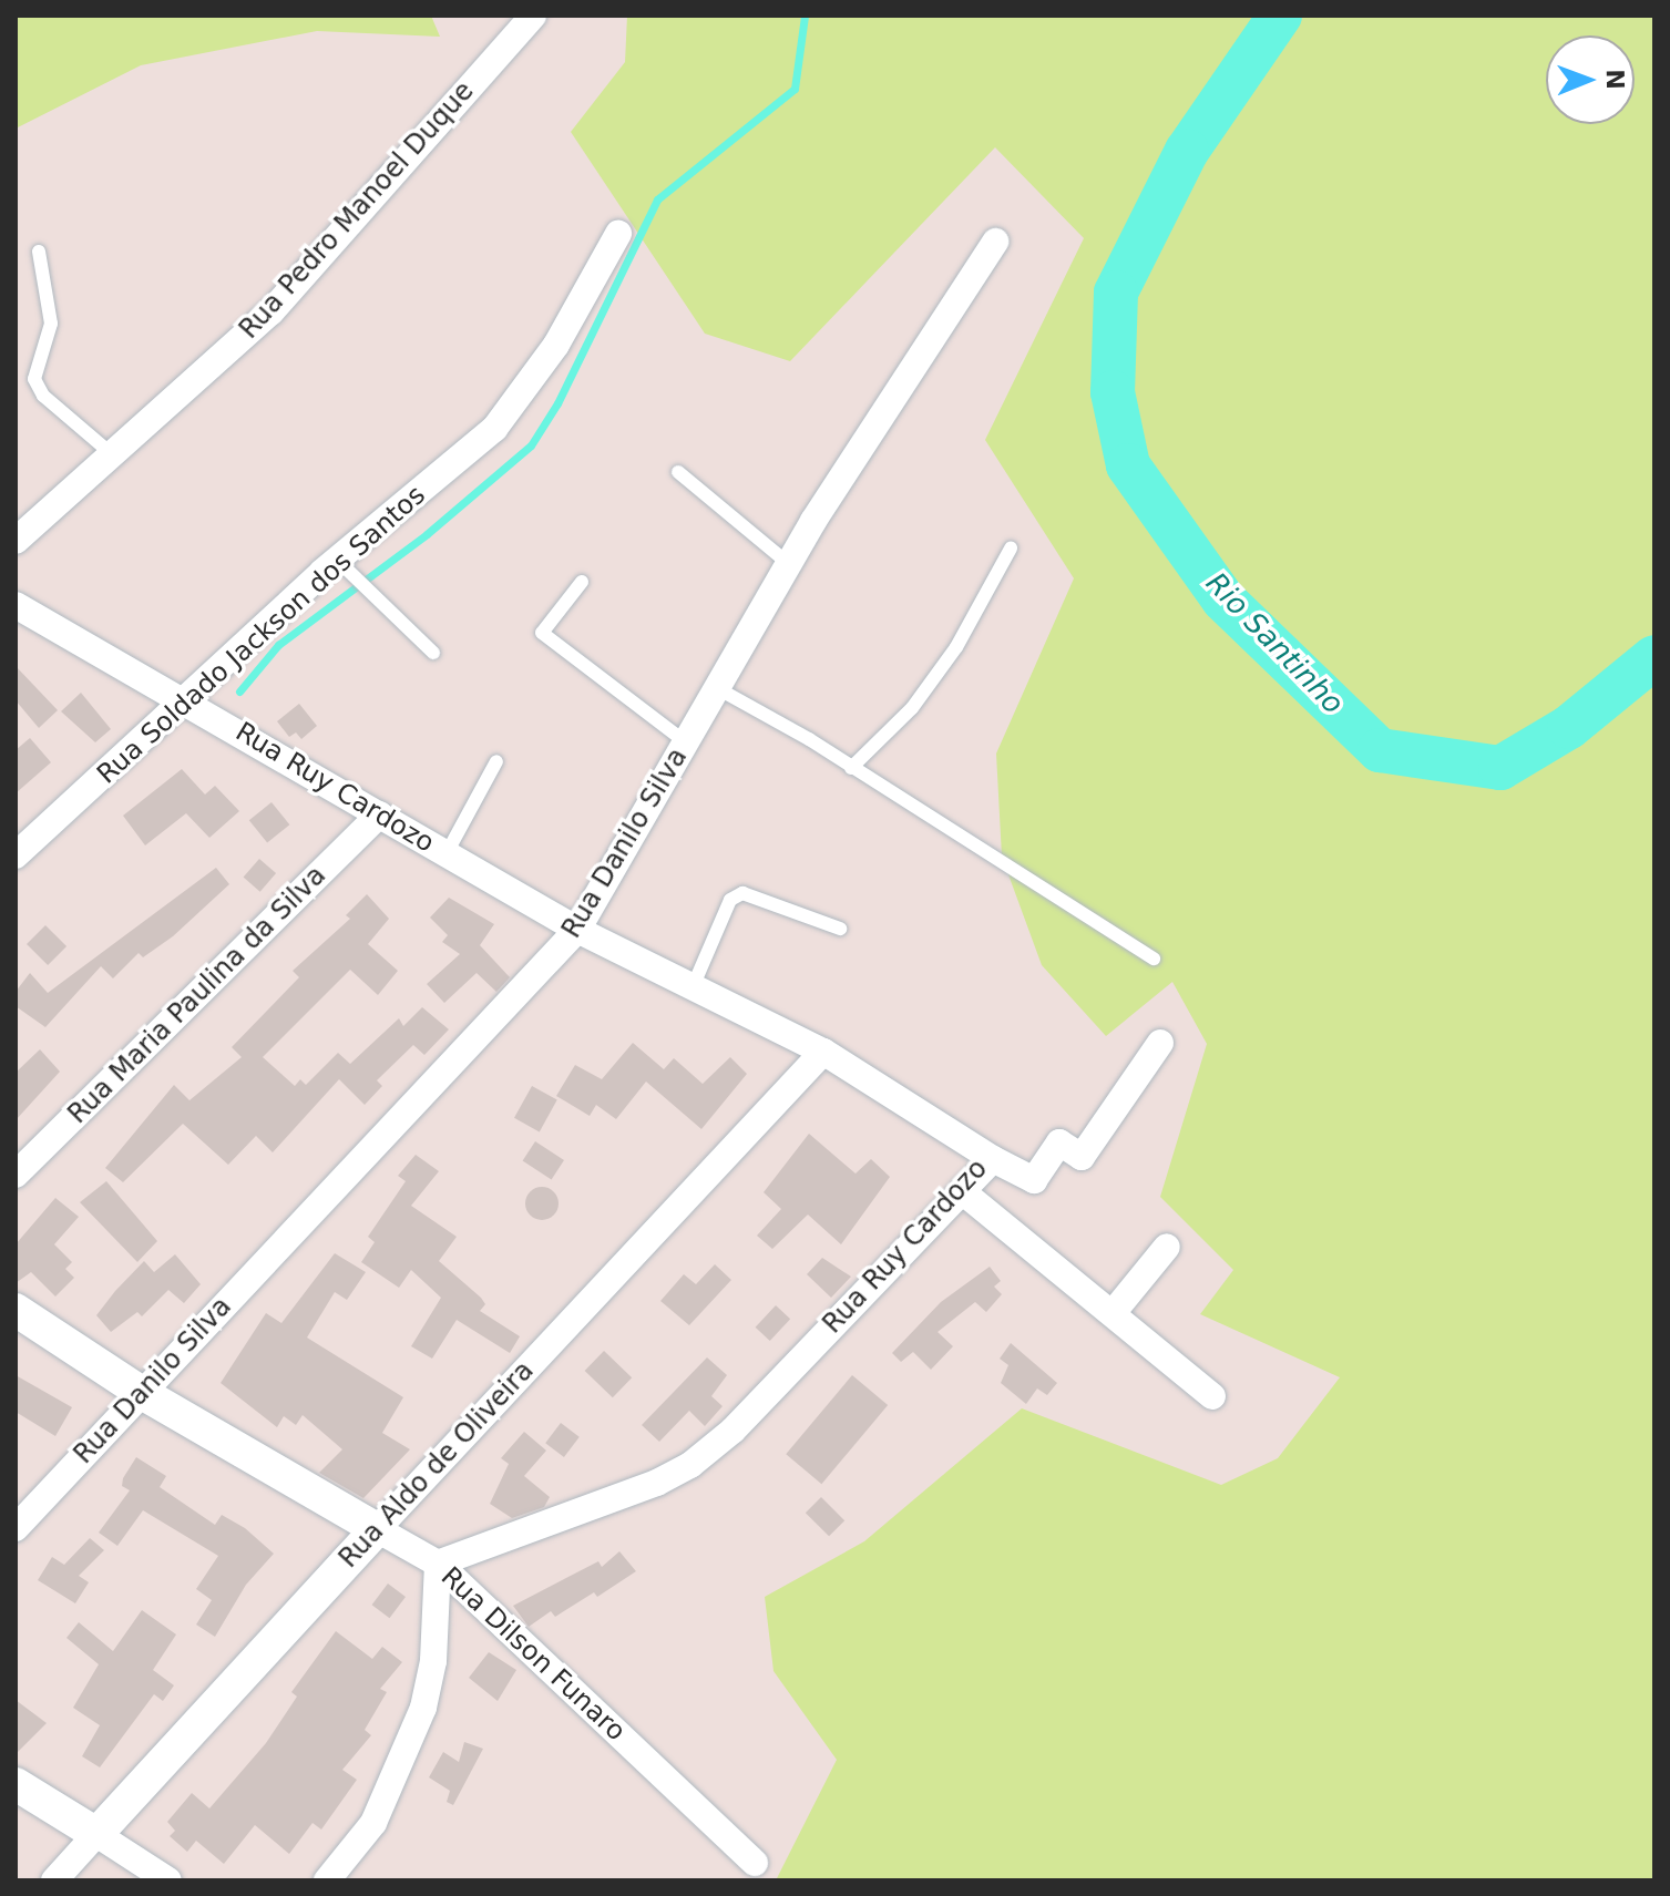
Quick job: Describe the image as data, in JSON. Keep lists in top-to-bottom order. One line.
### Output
{"streets":{"street":["Rua Pedro Manoel Duque","Rua Soldado Jackson dos Santos","Rua Ruy Cardozo","Rua Danilo Silva","Rua Maria Paulina da Silva","Rua Aldo de Oliveira","Rua Dilson Funaro"]},"crossings":[["Rua Soldado Jackson dos Santos","Rua Ruy Cardozo"],["Rua Ruy Cardozo","Rua Danilo Silva"],["Rua Ruy Cardozo","Rua Maria Paulina da Silva"],["Rua Ruy Cardozo","Rua Aldo de Oliveira"],["Rua Ruy Cardozo","Rua Dilson Funaro"],["Rua Danilo Silva","Rua Dilson Funaro"],["Rua Aldo de Oliveira","Rua Dilson Funaro"]],"water":["Rio Santinho"],"north":"right"}
